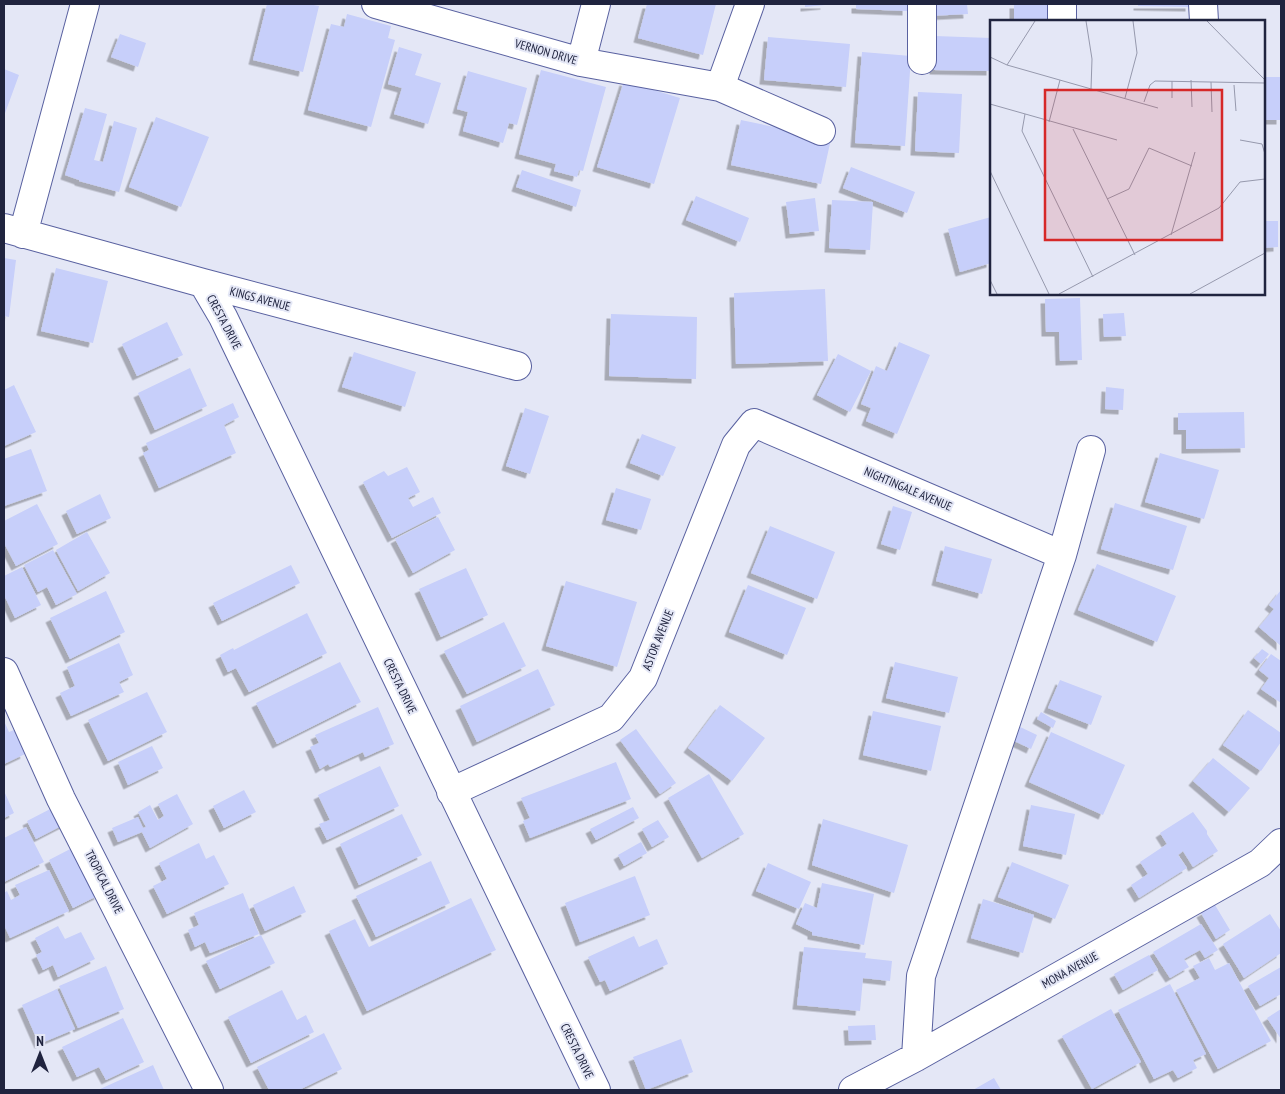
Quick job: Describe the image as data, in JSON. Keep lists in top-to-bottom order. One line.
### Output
{"streets":{"street":["VERNON DRIVE","KINGS AVENUE","CRESTA DRIVE","NIGHTINGALE AVENUE","ASTOR AVENUE","TROPICAL DRIVE","MONA AVENUE"]},"crossings":[["KINGS AVENUE","CRESTA DRIVE"],["CRESTA DRIVE","ASTOR AVENUE"],["NIGHTINGALE AVENUE","ASTOR AVENUE"]],"north":"top"}
